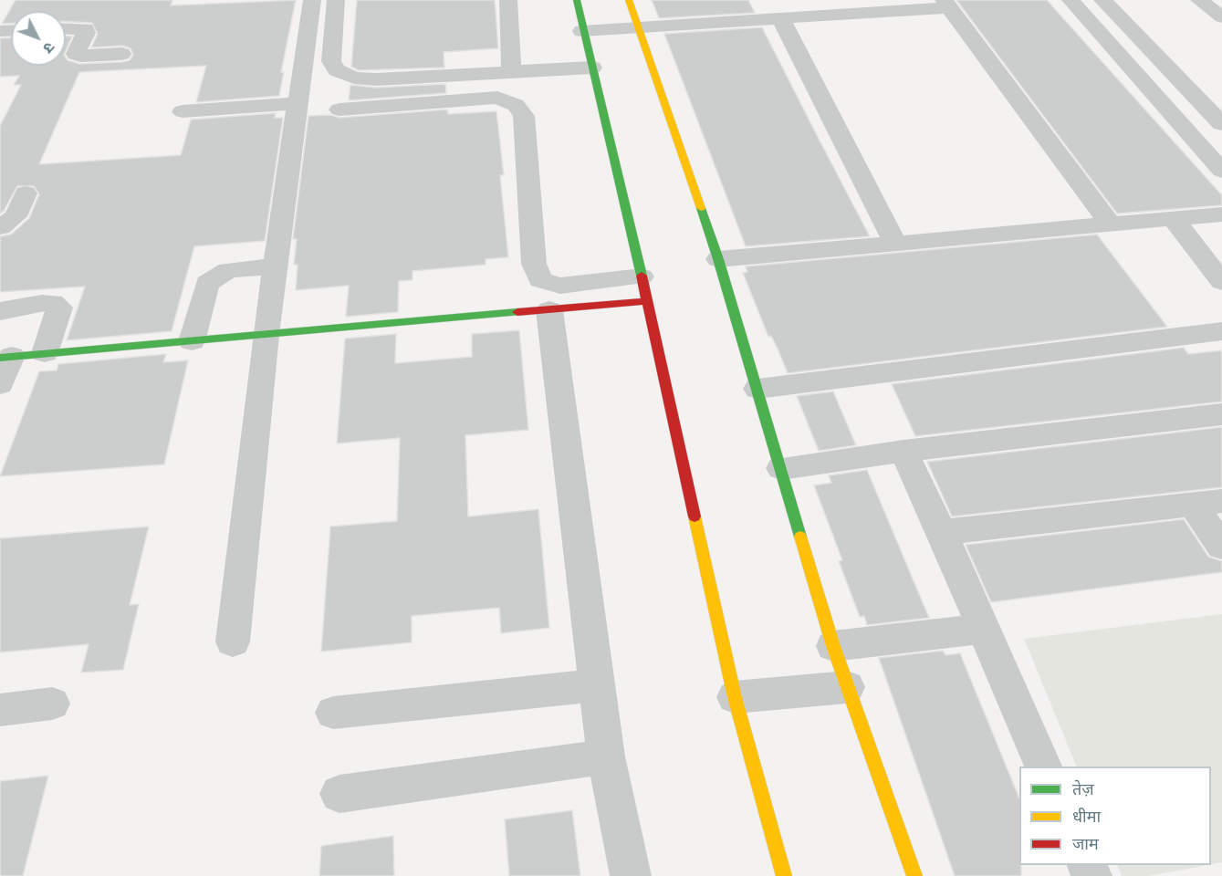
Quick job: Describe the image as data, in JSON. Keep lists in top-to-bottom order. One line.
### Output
{"legend":["तेज़","धीमा","जाम"],"north":"bottom right"}
